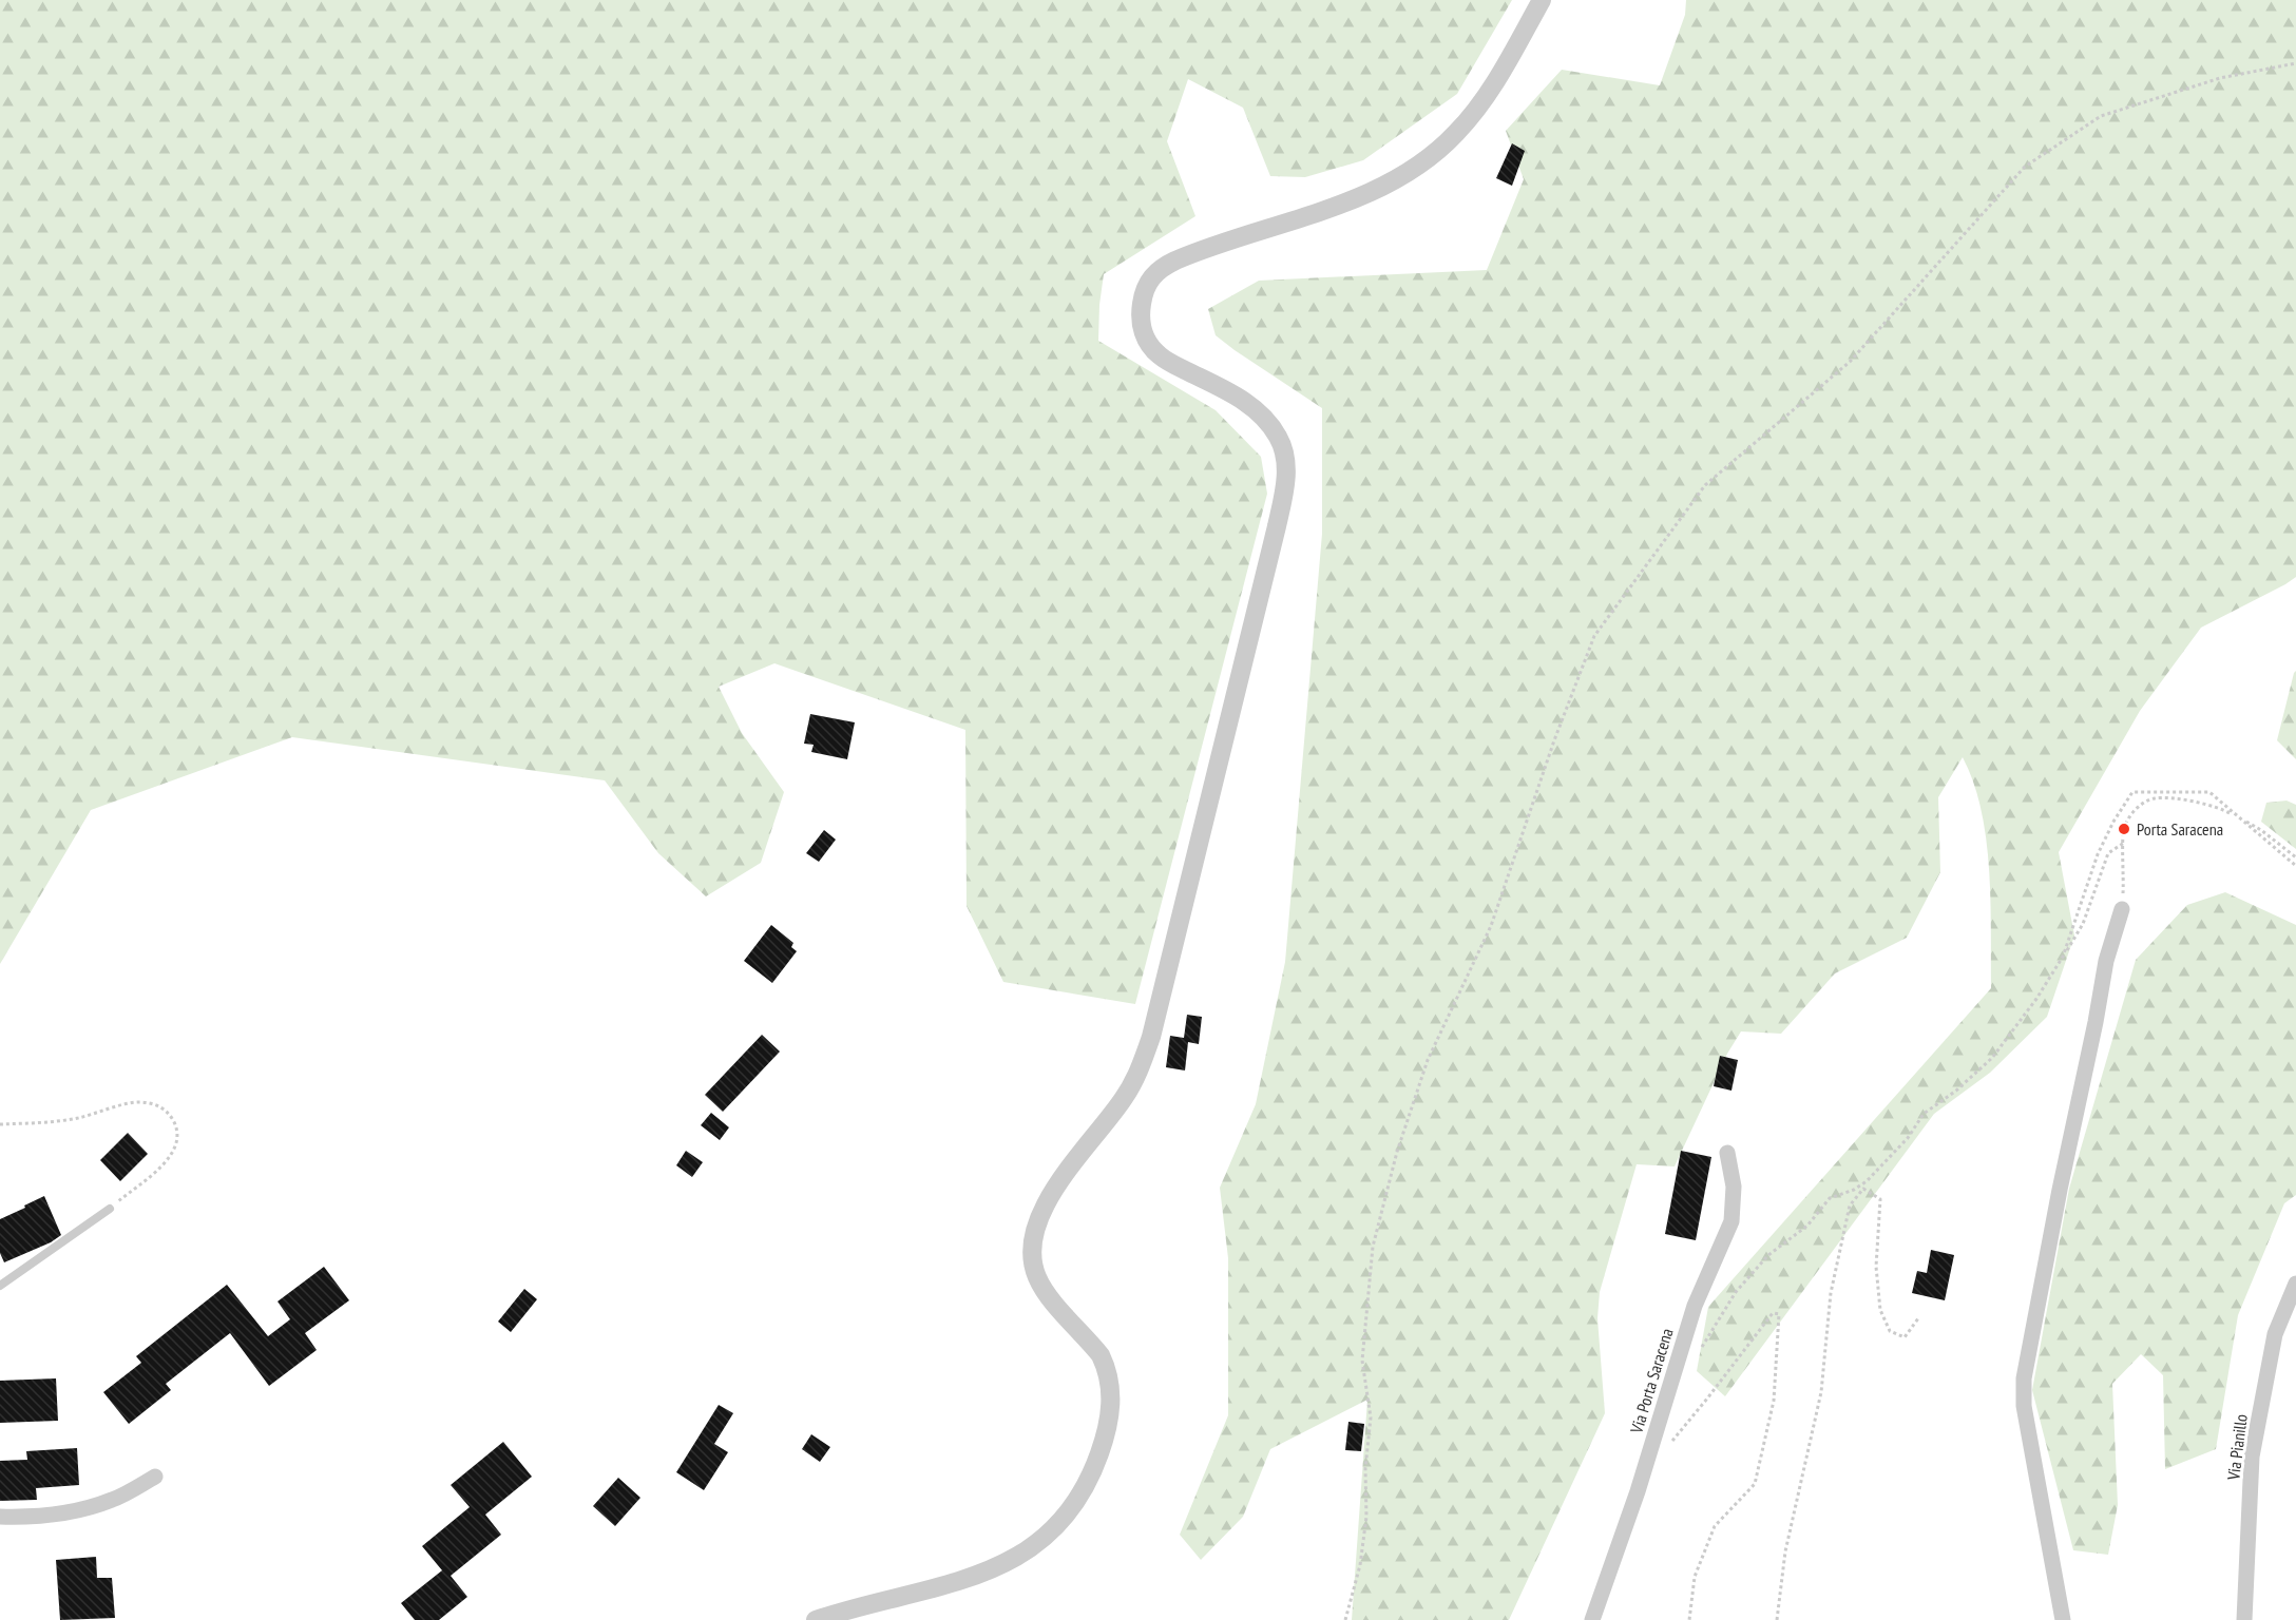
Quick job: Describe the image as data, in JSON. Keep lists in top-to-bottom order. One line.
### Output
{"streets":{"street":["Via Porta Saracena","Via Pianillo"]},"places":["Porta Saracena"]}
